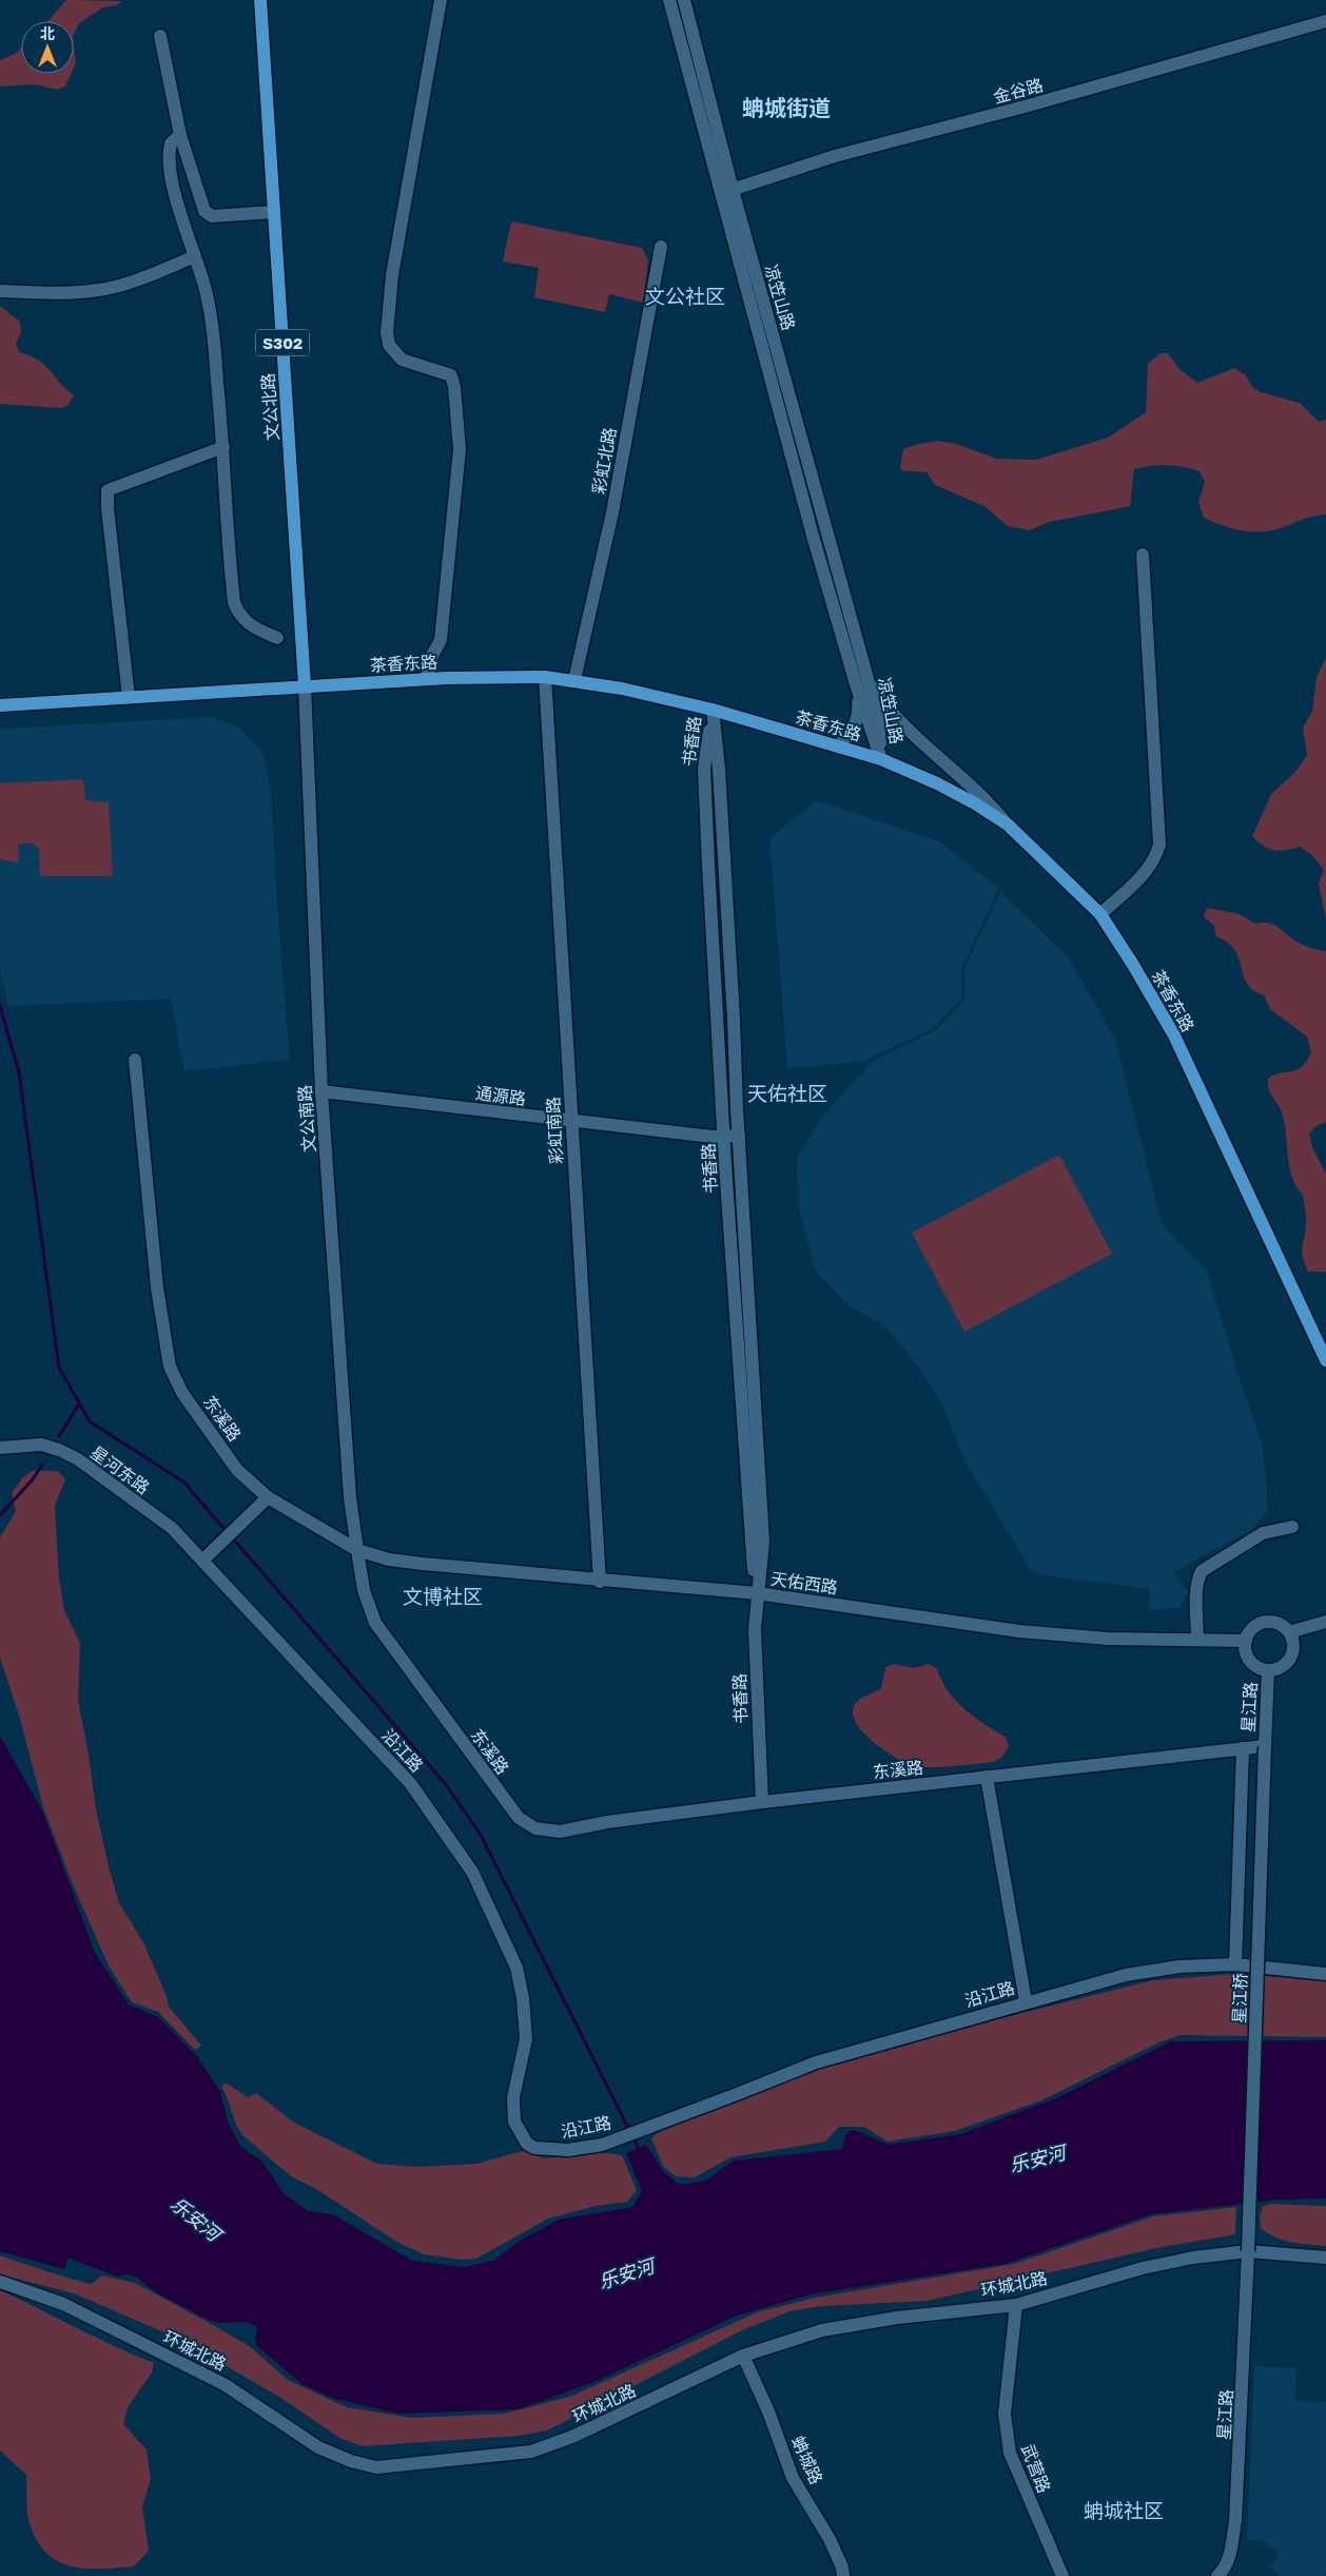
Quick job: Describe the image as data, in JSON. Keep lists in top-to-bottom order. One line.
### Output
{"streets":{"main road":["S302","文公北路","茶香东路"],"street":["金谷路","凉笠山路","彩虹北路","书香路","通源路","文公南路","彩虹南路","东溪路","星河东路","天佑西路","星江路","沿江路","星江桥","环城北路","蚺城路","武营路"]},"crossings":[["金谷路","凉笠山路"],["凉笠山路","茶香东路"],["文公北路","茶香东路"],["文公北路","文公南路"],["彩虹北路","茶香东路"],["茶香东路","书香路"],["茶香东路","文公南路"],["茶香东路","彩虹南路"],["书香路","通源路"],["书香路","东溪路"],["书香路","天佑西路"],["通源路","文公南路"],["通源路","彩虹南路"],["文公南路","东溪路"],["文公南路","天佑西路"],["彩虹南路","天佑西路"],["东溪路","天佑西路"],["东溪路","星江路"],["东溪路","星江桥"],["星河东路","沿江路"],["天佑西路","星江路"],["星江路","星江桥"],["星江路","环城北路"],["星江桥","环城北路"],["环城北路","蚺城路"],["环城北路","武营路"]],"districts":["蚺城街道","文公社区","天佑社区","文博社区","蚺城社区"],"water":["乐安河"],"north":"top"}
